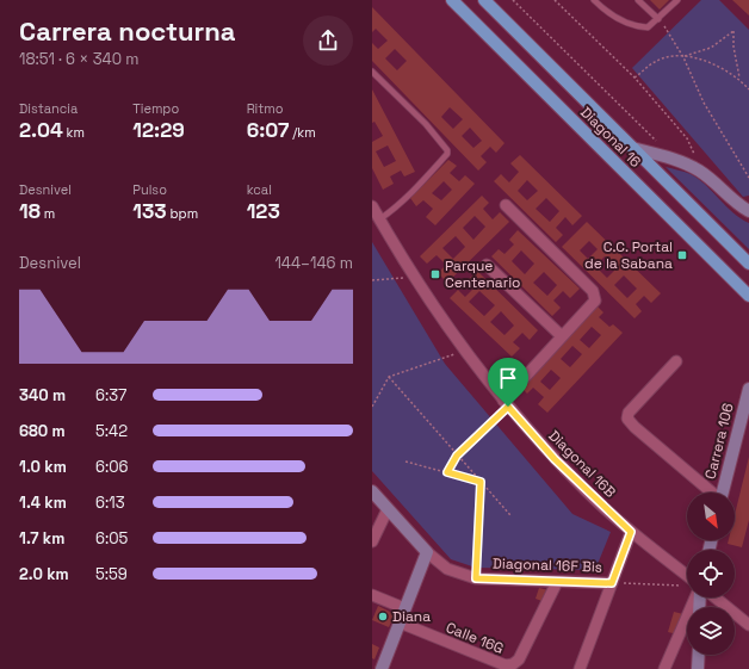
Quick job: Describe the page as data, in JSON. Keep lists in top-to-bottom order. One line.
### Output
{"streets":{"main road":["Diagonal 16"],"street":["Carrera 106","Diagonal 16B","Diagonal 16F Bis","Calle 16G"]},"crossings":[["Diagonal 16F Bis","Calle 16G"]],"places":{"transit":["C.C. Portal de la Sabana","Parque Centenario"],"other":["Diana"]},"north":"bottom right","page":{"heading":["Carrera nocturna","18:51 · 6 × 340 m"],"stats":[["Distancia","2.04 km"],["Tiempo","12:29"],["Ritmo","6:07 /km"],["Desnivel","18 m"],["Pulso","133 bpm"],["kcal","123"]],"chart":["Desnivel","144–146 m"],"list":[{"name":"340 m","note":"6:37"},{"name":"680 m","note":"5:42"},{"name":"1.0 km","note":"6:06"},{"name":"1.4 km","note":"6:13"},{"name":"1.7 km","note":"6:05"},{"name":"2.0 km","note":"5:59"}]}}
